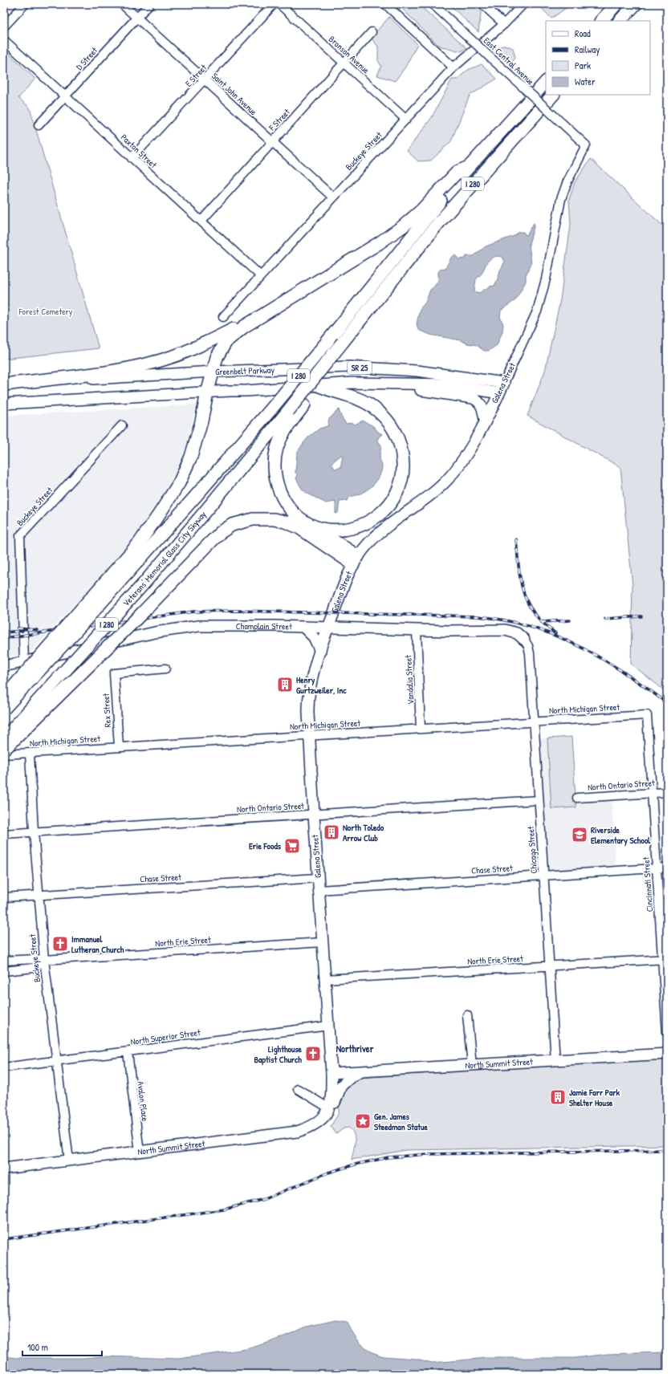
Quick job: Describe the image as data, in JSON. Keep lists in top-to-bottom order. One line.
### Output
{"streets":{"highway":["I 280","Veterans' Memorial Glass City Skyway"],"main road":["SR 25","Greenbelt Parkway","Galena Street","Champlain Street","North Summit Street"],"street":["Bronson Avenue","D Street","East Central Avenue","E Street","Saint John Avenue","F Street","Paxton Street","Buckeye Street","Vandalia Street","North Michigan Street","Rex Street","North Ontario Street","Chicago Street","Chase Street","Cincinnati Street","North Erie Street","North Superior Street","Avalon Place"]},"crossings":[["Bronson Avenue","F Street"],["Bronson Avenue","Buckeye Street"],["D Street","Saint John Avenue"],["D Street","Paxton Street"],["East Central Avenue","Galena Street"],["E Street","Saint John Avenue"],["E Street","Paxton Street"],["Saint John Avenue","F Street"],["Saint John Avenue","Buckeye Street"],["F Street","Paxton Street"],["Paxton Street","Buckeye Street"],["Buckeye Street","Champlain Street"],["Buckeye Street","North Michigan Street"],["Buckeye Street","North Ontario Street"],["Buckeye Street","Chase Street"],["Buckeye Street","North Erie Street"],["Buckeye Street","North Superior Street"],["Buckeye Street","North Summit Street"],["I 280","Veterans' Memorial Glass City Skyway"],["SR 25","Galena Street"],["Greenbelt Parkway","Galena Street"],["Galena Street","Champlain Street"],["Galena Street","North Michigan Street"],["Galena Street","North Ontario Street"],["Galena Street","Chase Street"],["Galena Street","North Erie Street"],["Galena Street","North Superior Street"],["Galena Street","North Summit Street"],["Champlain Street","Vandalia Street"],["Champlain Street","Chicago Street"],["Vandalia Street","North Michigan Street"],["North Michigan Street","Rex Street"],["North Michigan Street","Chicago Street"],["North Michigan Street","Cincinnati Street"],["North Ontario Street","Chicago Street"],["North Ontario Street","Cincinnati Street"],["Chicago Street","Chase Street"],["Chicago Street","North Erie Street"],["Chicago Street","North Summit Street"],["Chase Street","Cincinnati Street"],["Cincinnati Street","North Erie Street"],["North Superior Street","Avalon Place"],["North Summit Street","Avalon Place"]],"districts":["Northriver"],"parks":["Forest Cemetery"],"places":{"building":["Henry Gurtzweiler, Inc","North Toledo Arrow Club","Jamie Farr Park Shelter House"],"school or university":["Riverside Elementary School"],"supermarket":["Erie Foods"],"church":["Immanuel Lutheran Church","Lighthouse Baptist Church"],"place":["Gen. James Steedman Statue"]},"legend":["Road","Railway","Park","Water"],"scale_bar":"100 m"}
